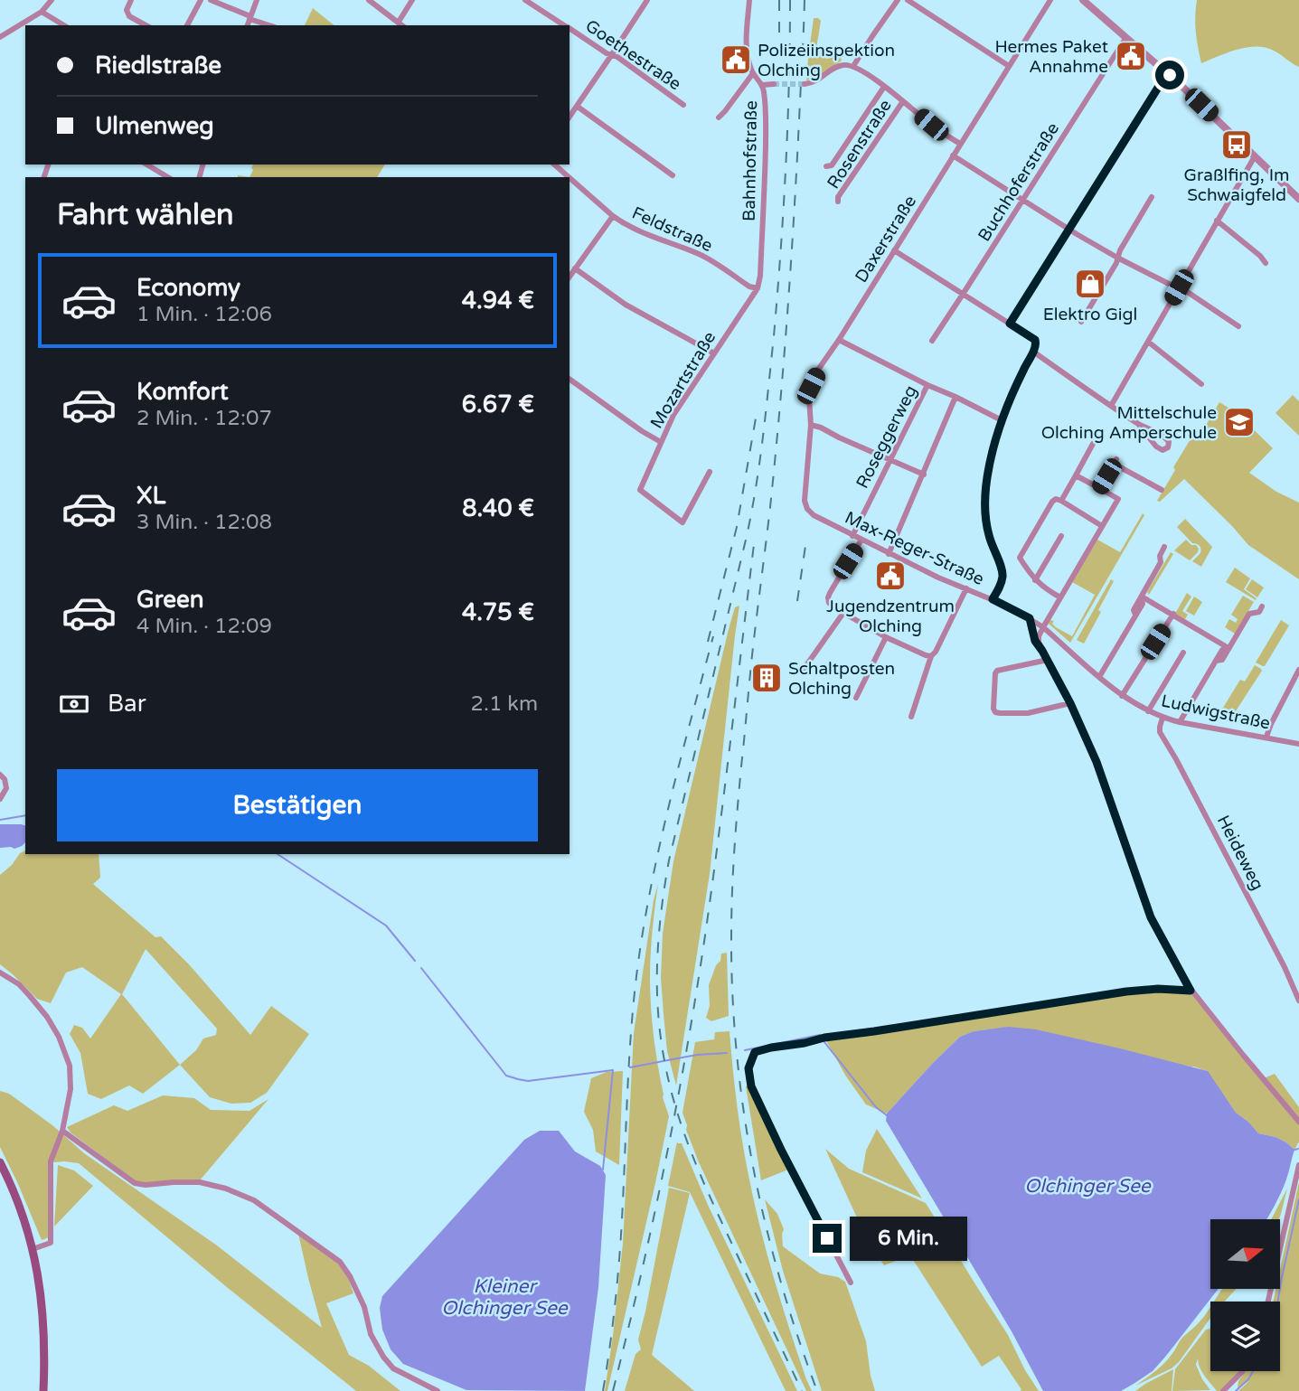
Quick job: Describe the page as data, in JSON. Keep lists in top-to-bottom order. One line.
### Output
{"streets":{"street":["Goethestraße","Rosenstraße","Bahnhofstraße","Buchhoferstraße","Feldstraße","Daxerstraße","Mozartstraße","Roseggerweg","Max-Reger-Straße","Ludwigstraße","Heideweg"]},"crossings":[["Bahnhofstraße","Feldstraße"],["Bahnhofstraße","Mozartstraße"],["Feldstraße","Mozartstraße"],["Daxerstraße","Max-Reger-Straße"],["Roseggerweg","Max-Reger-Straße"],["Max-Reger-Straße","Ludwigstraße"],["Ludwigstraße","Heideweg"]],"water":["Olchinger See","Kleiner Olchinger See"],"places":{"public building":["Hermes Paket Annahme","Polizeiinspektion Olching","Jugendzentrum Olching"],"bus stop":["Graßlfing, Im Schwaigfeld"],"shop":["Elektro Gigl"],"school or university":["Mittelschule Olching Amperschule"],"building":["Schaltposten Olching"]},"north":"right","page":{"banner":["Riedlstraße","Ulmenweg"],"heading":"Fahrt wählen","list":[{"name":"Economy","note":"1 Min. · 12:06","value":"4.94 €"},{"name":"Komfort","note":"2 Min. · 12:07","value":"6.67 €"},{"name":"XL","note":"3 Min. · 12:08","value":"8.40 €"},{"name":"Green","note":"4 Min. · 12:09","value":"4.75 €"}],"pay":["Bar","2.1 km"],"buttons":"Bestätigen","bubble":"6 Min."}}
